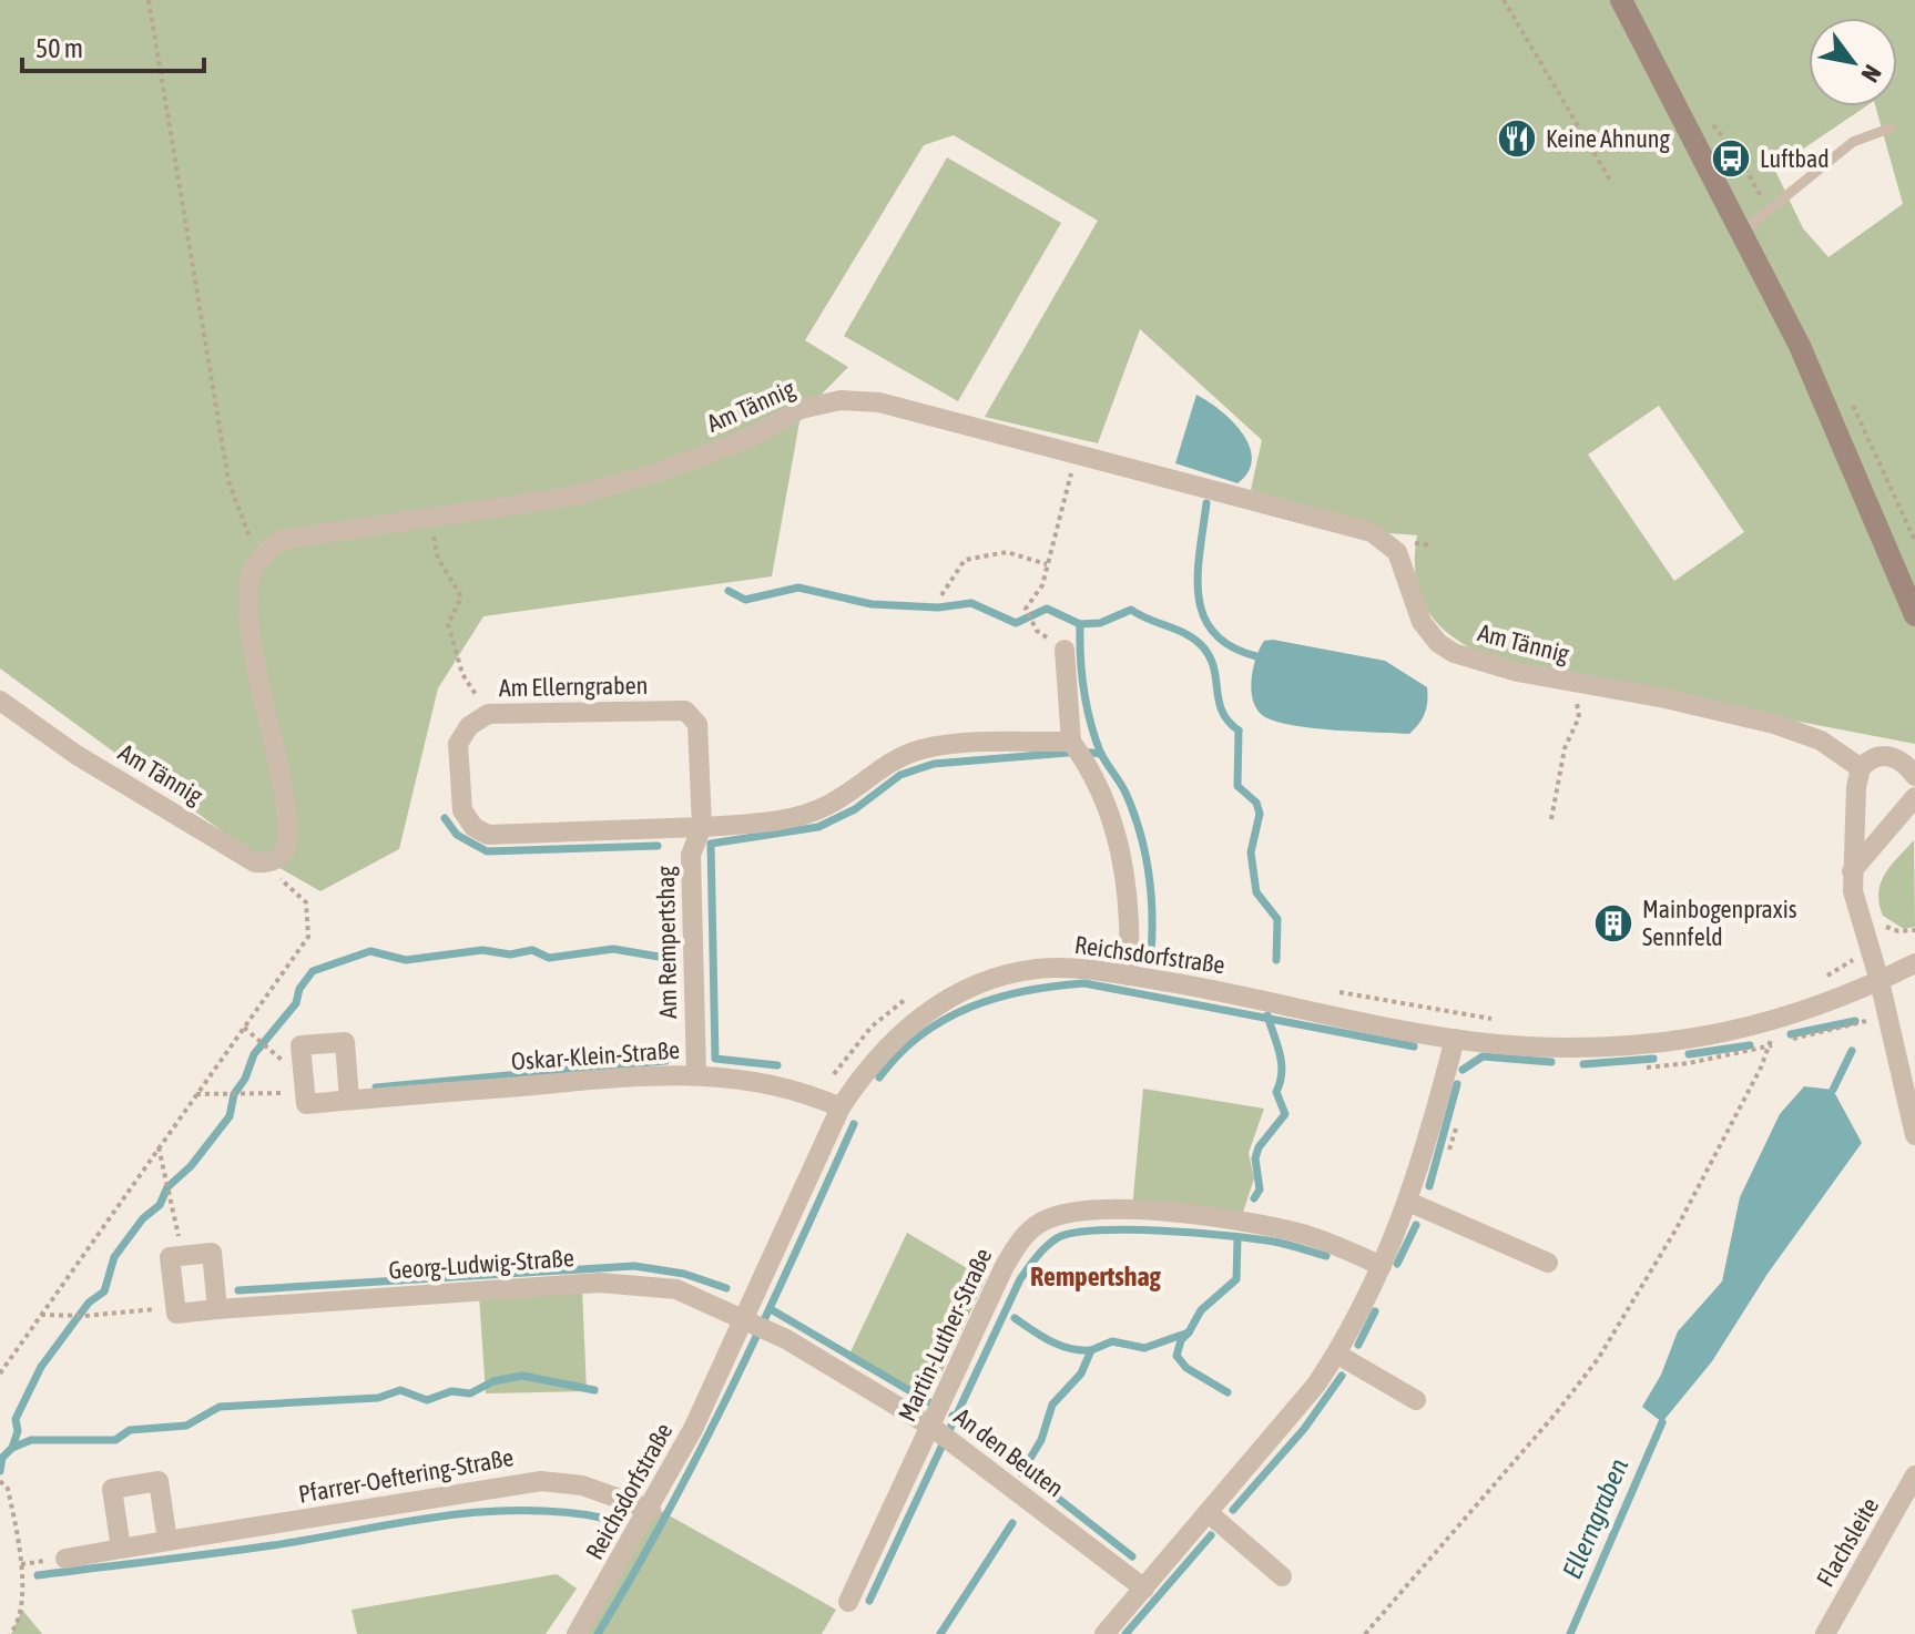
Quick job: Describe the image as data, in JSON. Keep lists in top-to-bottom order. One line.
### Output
{"streets":{"street":["Am Tännig","Am Ellerngraben","Am Rempertshag","Reichsdorfstraße","Oskar-Klein-Straße","Georg-Ludwig-Straße","Martin-Luther-Straße","An den Beuten","Pfarrer-Oeftering-Straße","Flachsleite"]},"crossings":[["Am Ellerngraben","Am Rempertshag"],["Am Rempertshag","Oskar-Klein-Straße"],["Reichsdorfstraße","Oskar-Klein-Straße"],["Reichsdorfstraße","Georg-Ludwig-Straße"],["Reichsdorfstraße","An den Beuten"],["Reichsdorfstraße","Pfarrer-Oeftering-Straße"],["Georg-Ludwig-Straße","An den Beuten"],["Martin-Luther-Straße","An den Beuten"]],"districts":["Rempertshag"],"water":["Ellerngraben"],"places":{"restaurant":["Keine Ahnung"],"bus stop":["Luftbad"],"building":["Mainbogenpraxis Sennfeld"]},"scale_bar":"50 m","north":"bottom right"}
